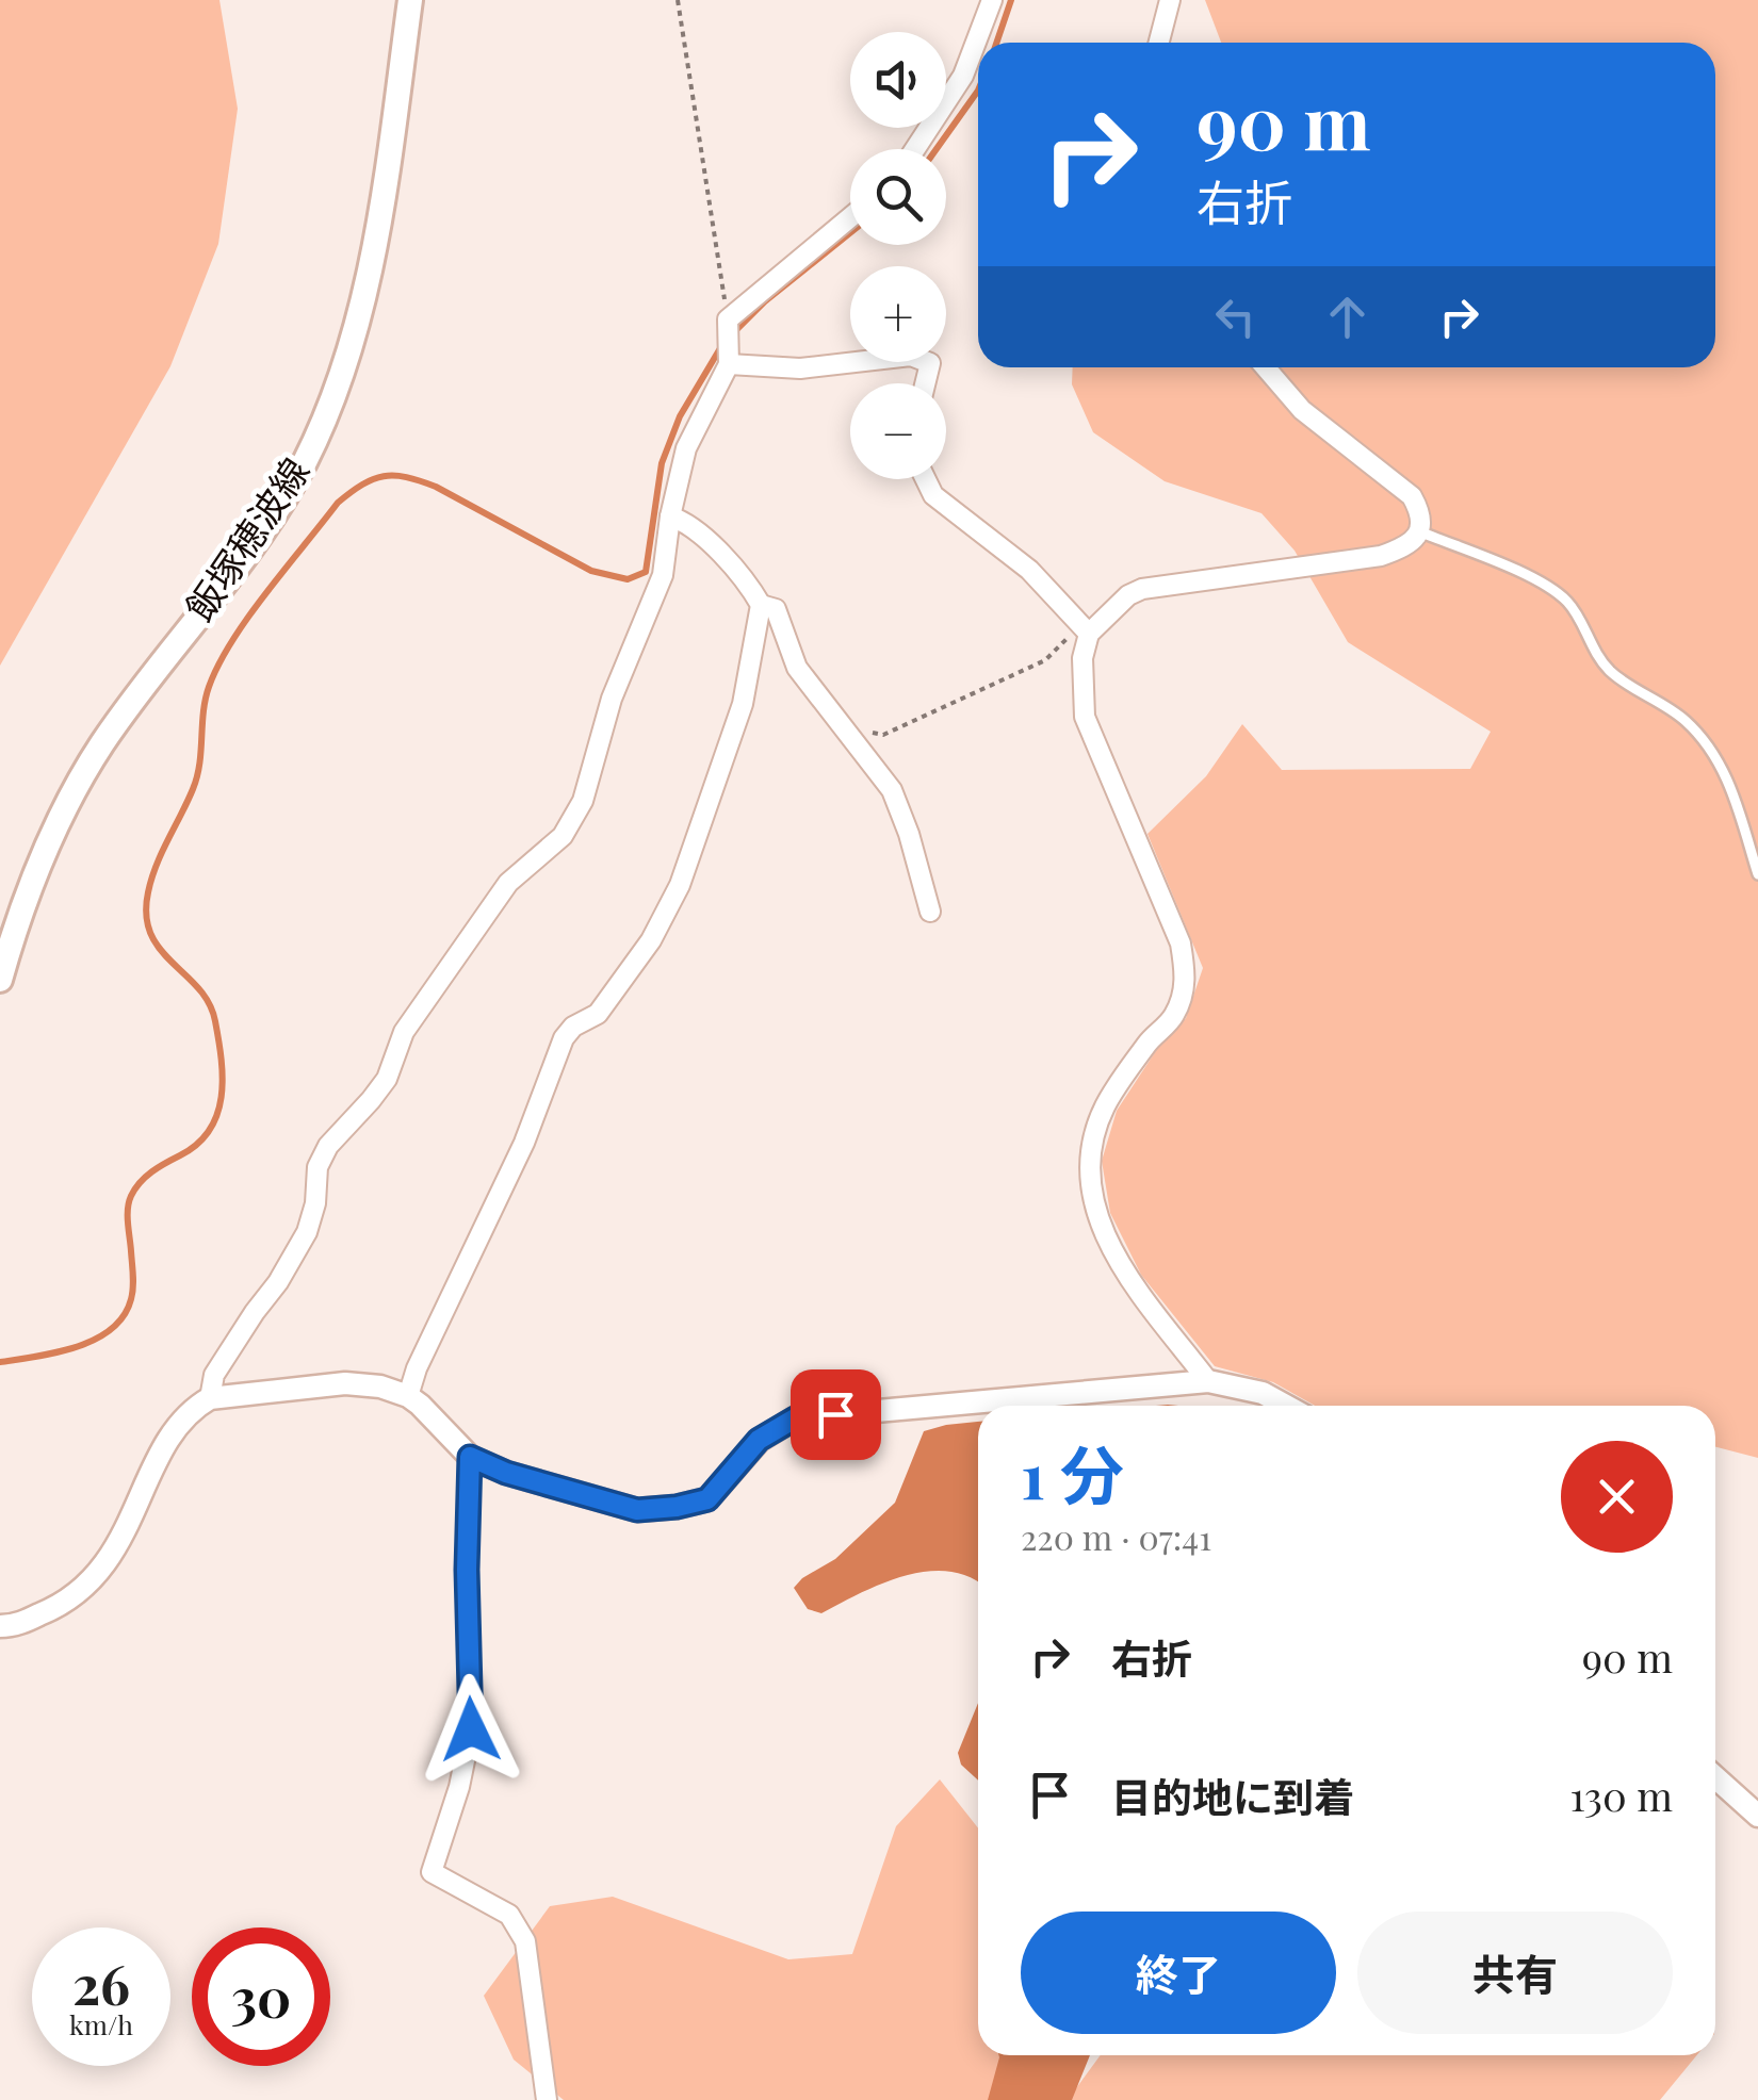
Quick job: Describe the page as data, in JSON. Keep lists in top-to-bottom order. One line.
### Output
{"streets":{"main road":["飯塚穂波線"]},"page":{"map_buttons":["+","−"],"turn":["90 m","右折"],"heading":["1 分","220 m · 07:41"],"list":[{"name":"右折","value":"90 m"},{"name":"目的地に到着","value":"130 m"}],"buttons":["終了","共有"],"speed":"26 km/h","limit":"30"}}
